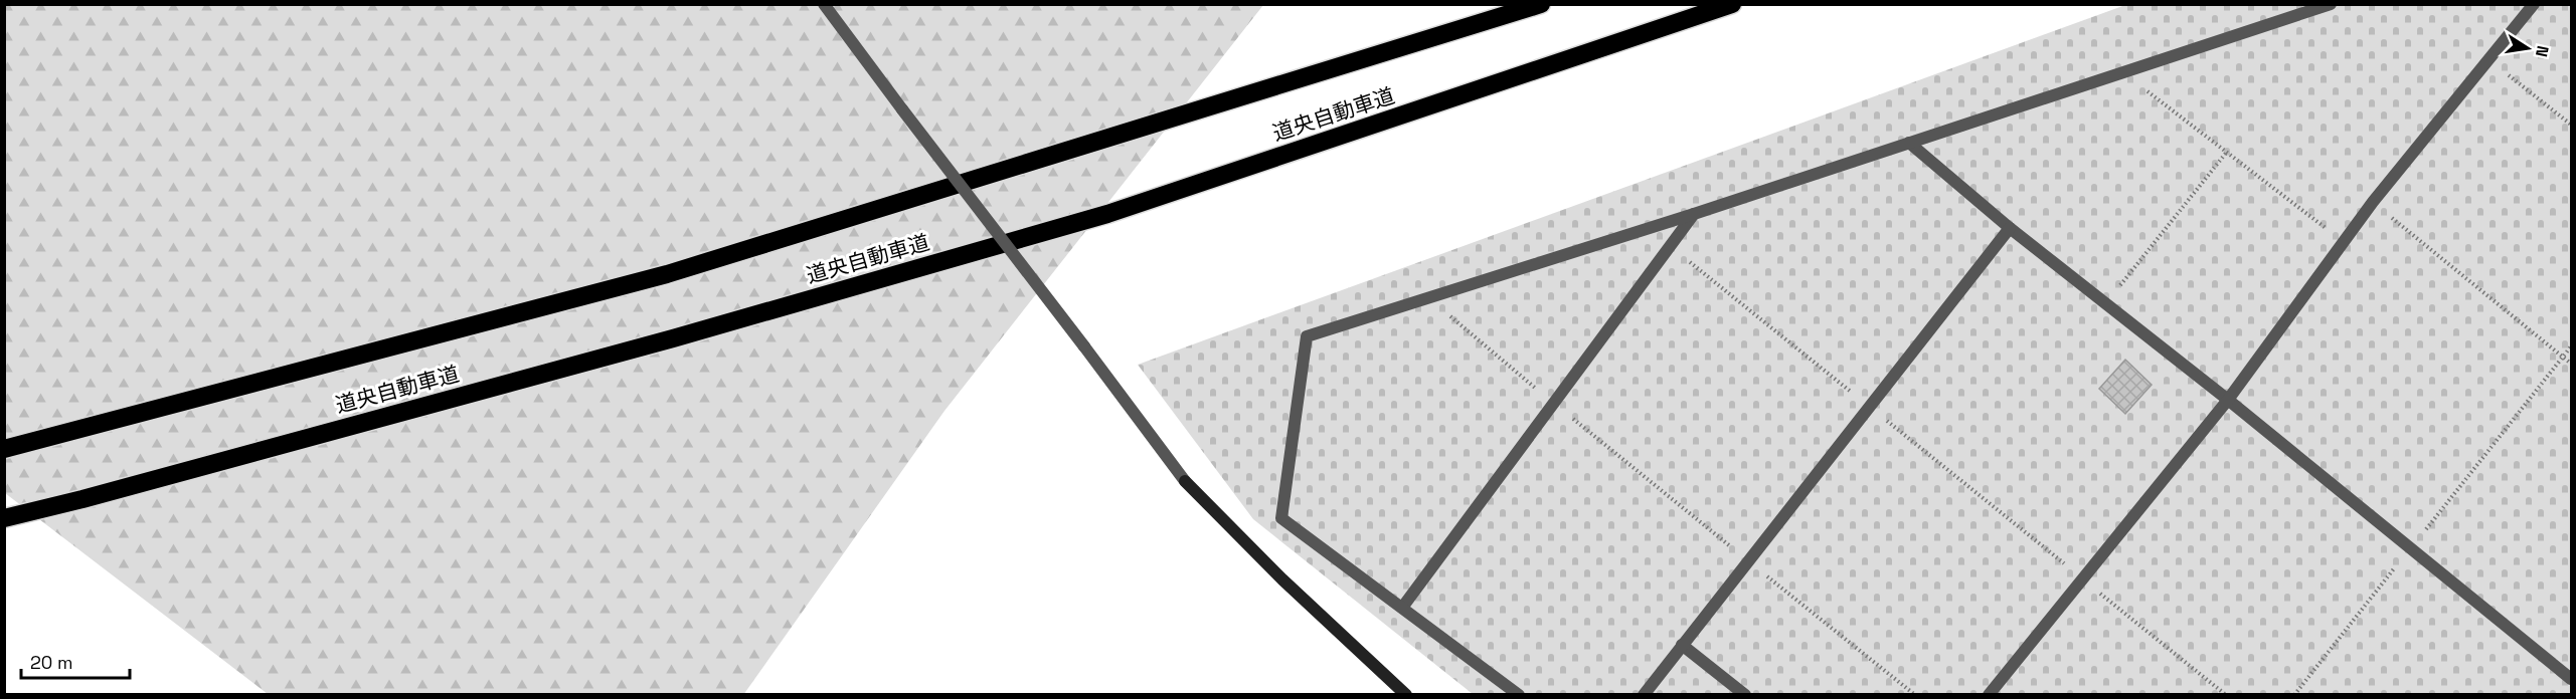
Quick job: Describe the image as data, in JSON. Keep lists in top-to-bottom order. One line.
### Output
{"streets":{"highway":["道央自動車道"]},"scale_bar":"20 m","north":"right"}
